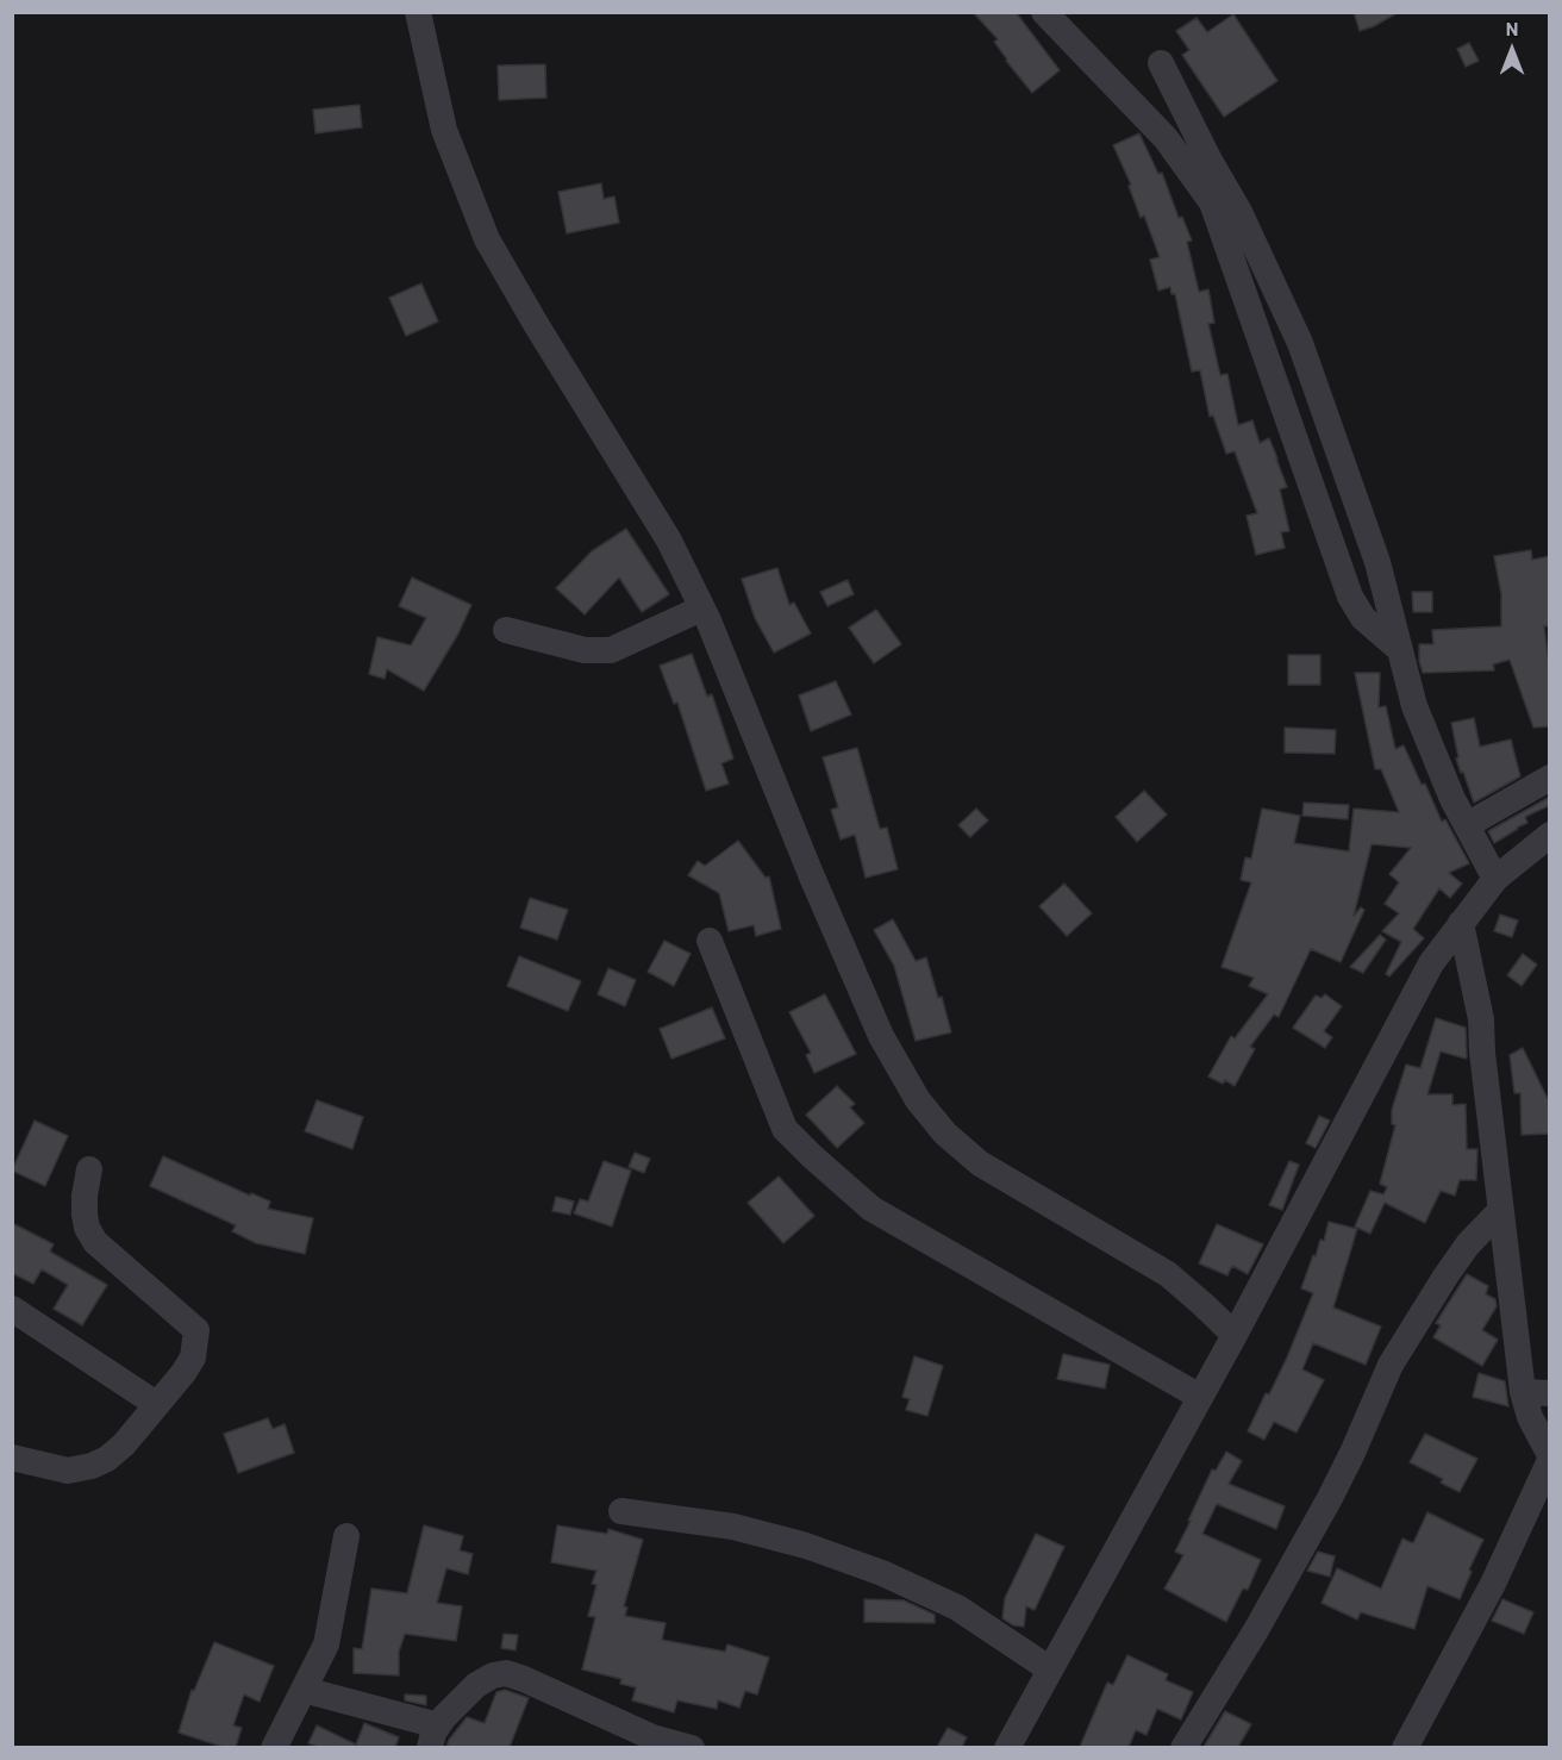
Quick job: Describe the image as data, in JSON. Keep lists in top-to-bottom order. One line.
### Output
{"north":"top"}
